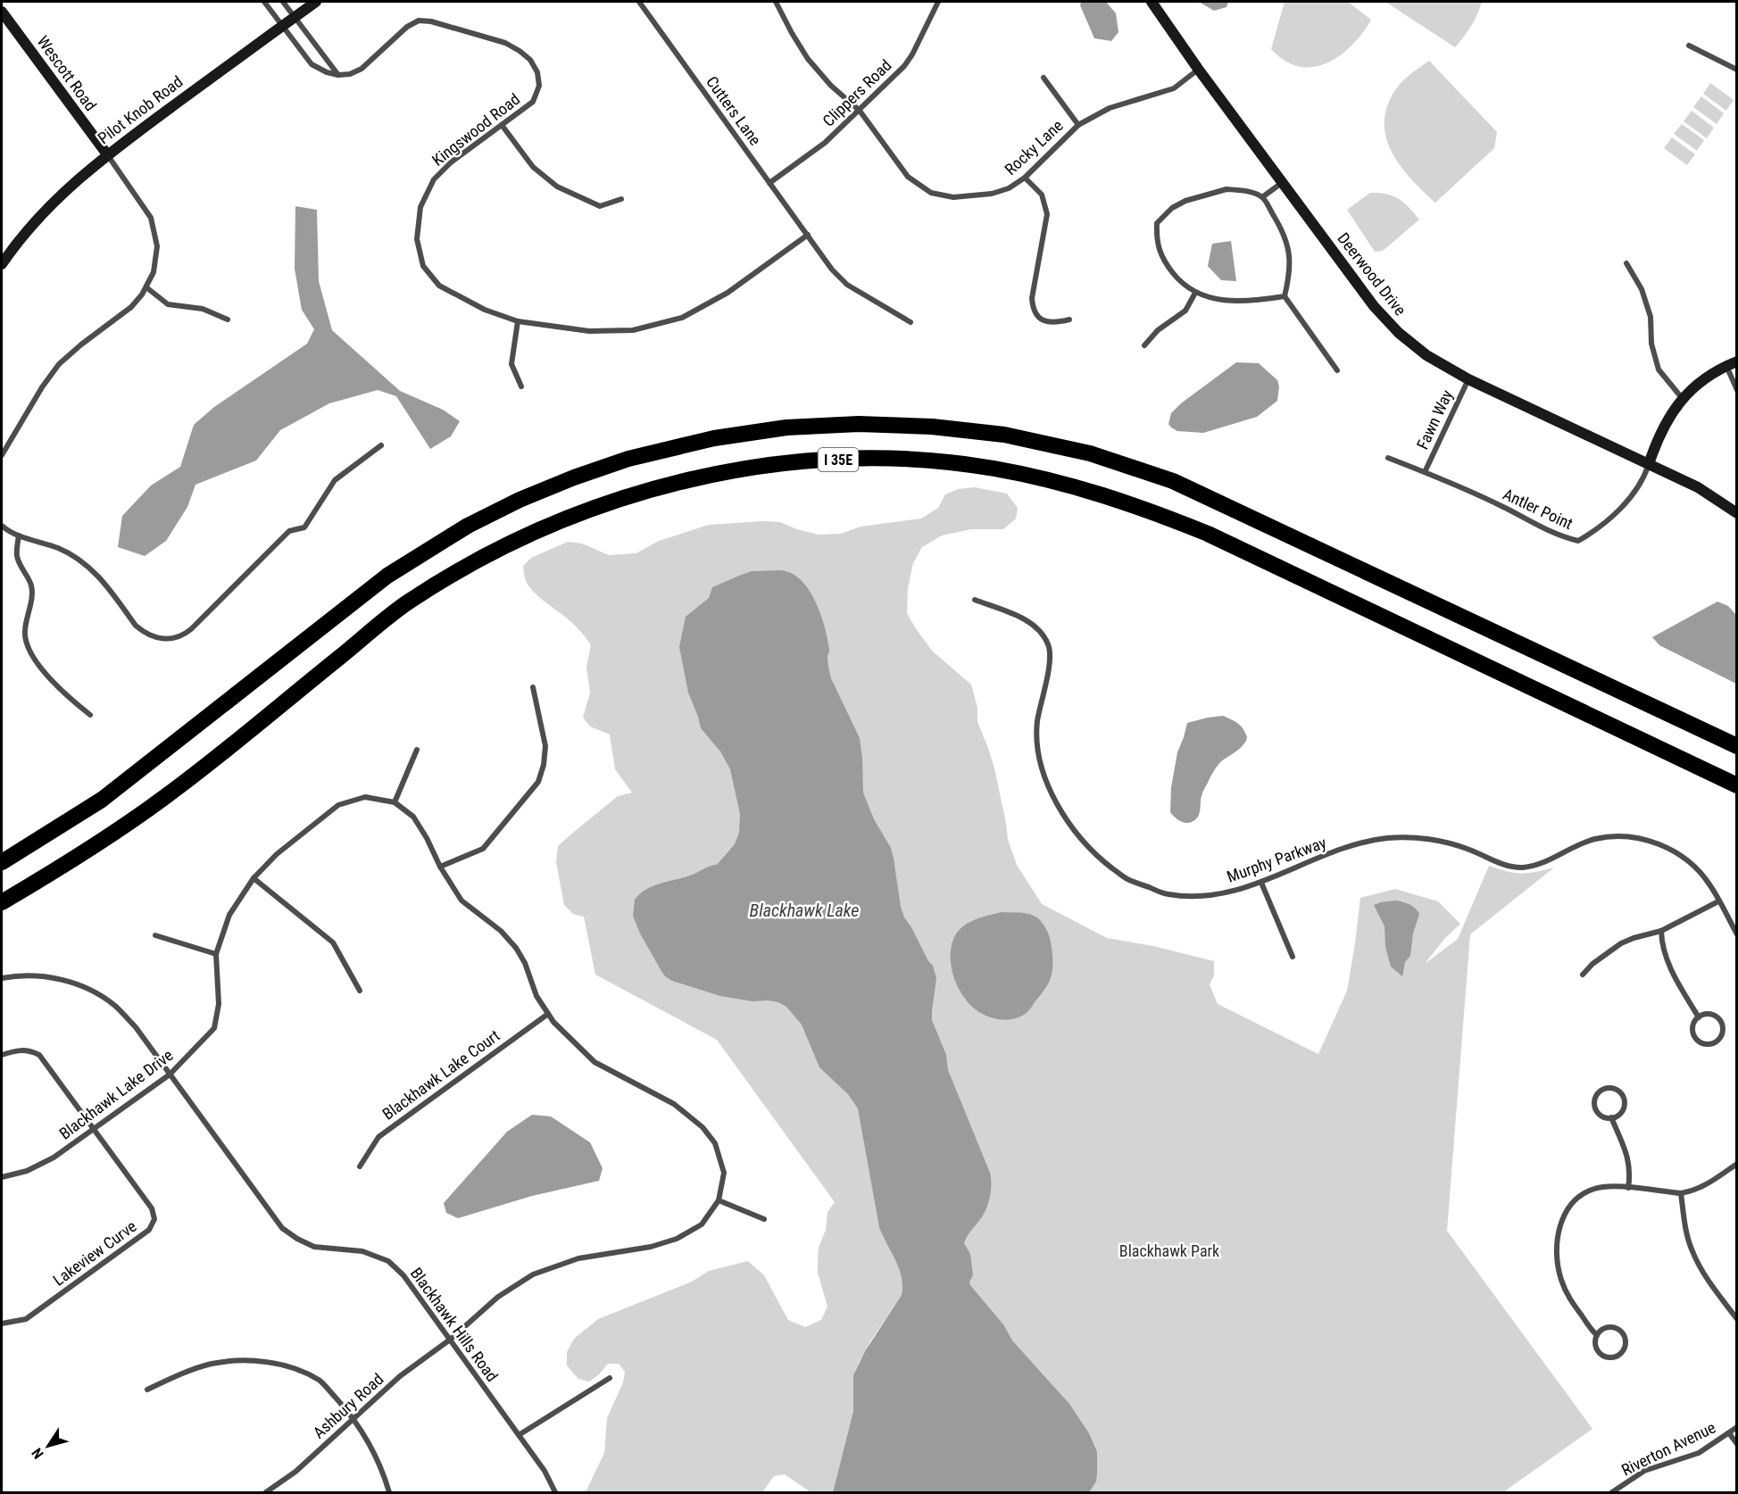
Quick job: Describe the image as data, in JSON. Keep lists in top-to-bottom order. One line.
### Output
{"streets":{"highway":["I 35E"],"street":["Wescott Road","Clippers Road","Pilot Knob Road","Cutters Lane","Kingswood Road","Rocky Lane","Deerwood Drive","Fawn Way","Antler Point","Murphy Parkway","Blackhawk Lake Court","Blackhawk Lake Drive","Lakeview Curve","Blackhawk Hills Road","Ashbury Road","Riverton Avenue"]},"crossings":[["Wescott Road","Pilot Knob Road"],["Clippers Road","Cutters Lane"],["Clippers Road","Rocky Lane"],["Cutters Lane","Kingswood Road"],["Rocky Lane","Deerwood Drive"],["Deerwood Drive","Fawn Way"],["Deerwood Drive","Antler Point"],["Fawn Way","Antler Point"],["Blackhawk Lake Court","Blackhawk Lake Drive"],["Blackhawk Lake Drive","Lakeview Curve"],["Blackhawk Lake Drive","Blackhawk Hills Road"],["Blackhawk Lake Drive","Ashbury Road"],["Blackhawk Hills Road","Ashbury Road"]],"water":["Blackhawk Lake"],"parks":["Blackhawk Park"],"north":"bottom left"}
